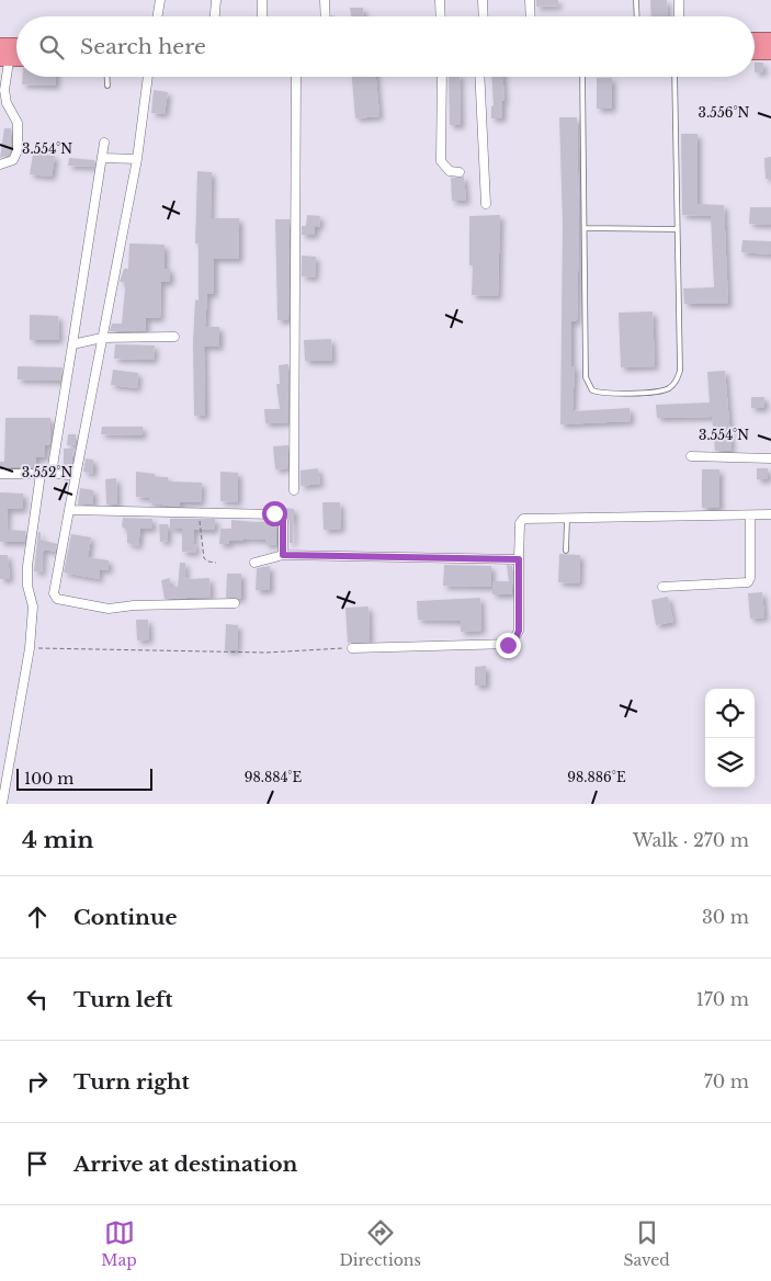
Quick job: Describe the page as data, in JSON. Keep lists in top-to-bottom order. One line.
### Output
{"scale_bar":"100 m","page":{"search":"Search here","scale":"100 m","heading":["4 min","Walk · 270 m"],"list":[["Continue","30 m"],["Turn left","170 m"],["Turn right","70 m"],"Arrive at destination"],"nav":["Map","Directions","Saved"]},"coordinates":["3.556°N","3.554°N","3.552°N","98.884°E","98.886°E"]}
